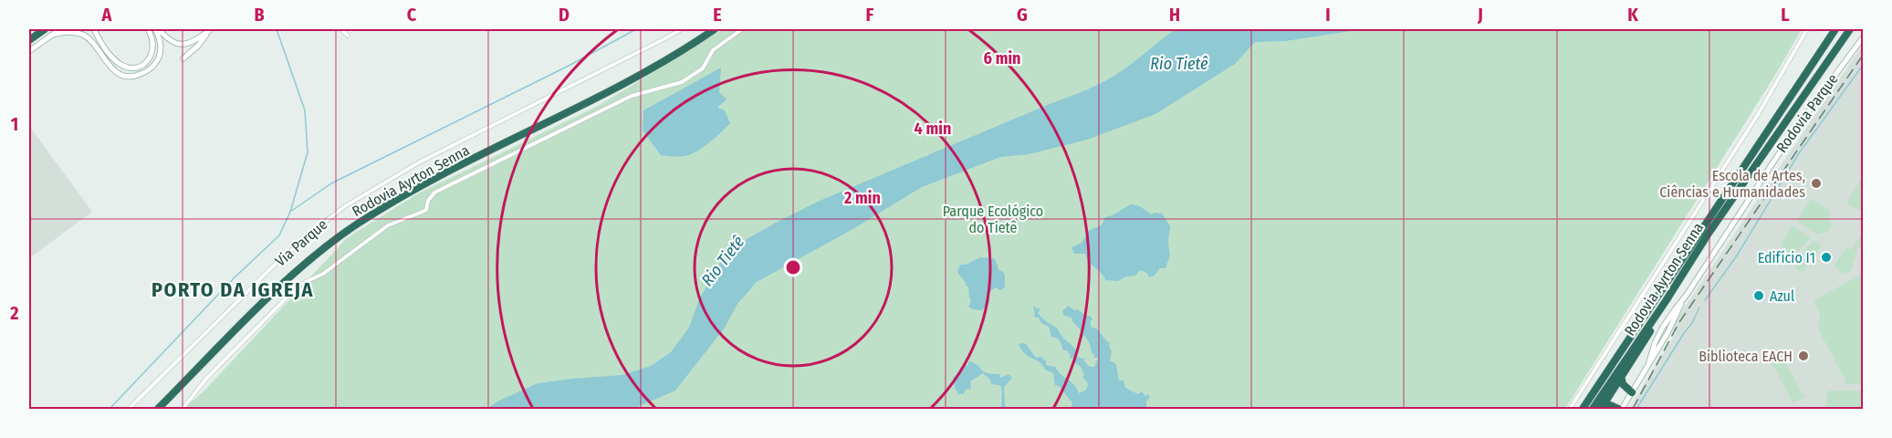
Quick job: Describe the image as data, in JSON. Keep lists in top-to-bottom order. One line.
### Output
{"streets":{"highway":["Rodovia Ayrton Senna"],"street":["Rodovia Parque","Via Parque"]},"districts":["PORTO DA IGREJA"],"water":["Rio Tietê"],"parks":["Parque Ecológico do Tietê"],"places":["Escola de Artes, Ciências e Humanidades","Edifício I1","Azul","Biblioteca EACH"],"grid":{"columns":["A","B","C","D","E","F","G","H","I","J","K","L"],"rows":["1","2"]},"rings":["6 min","4 min","2 min"]}
